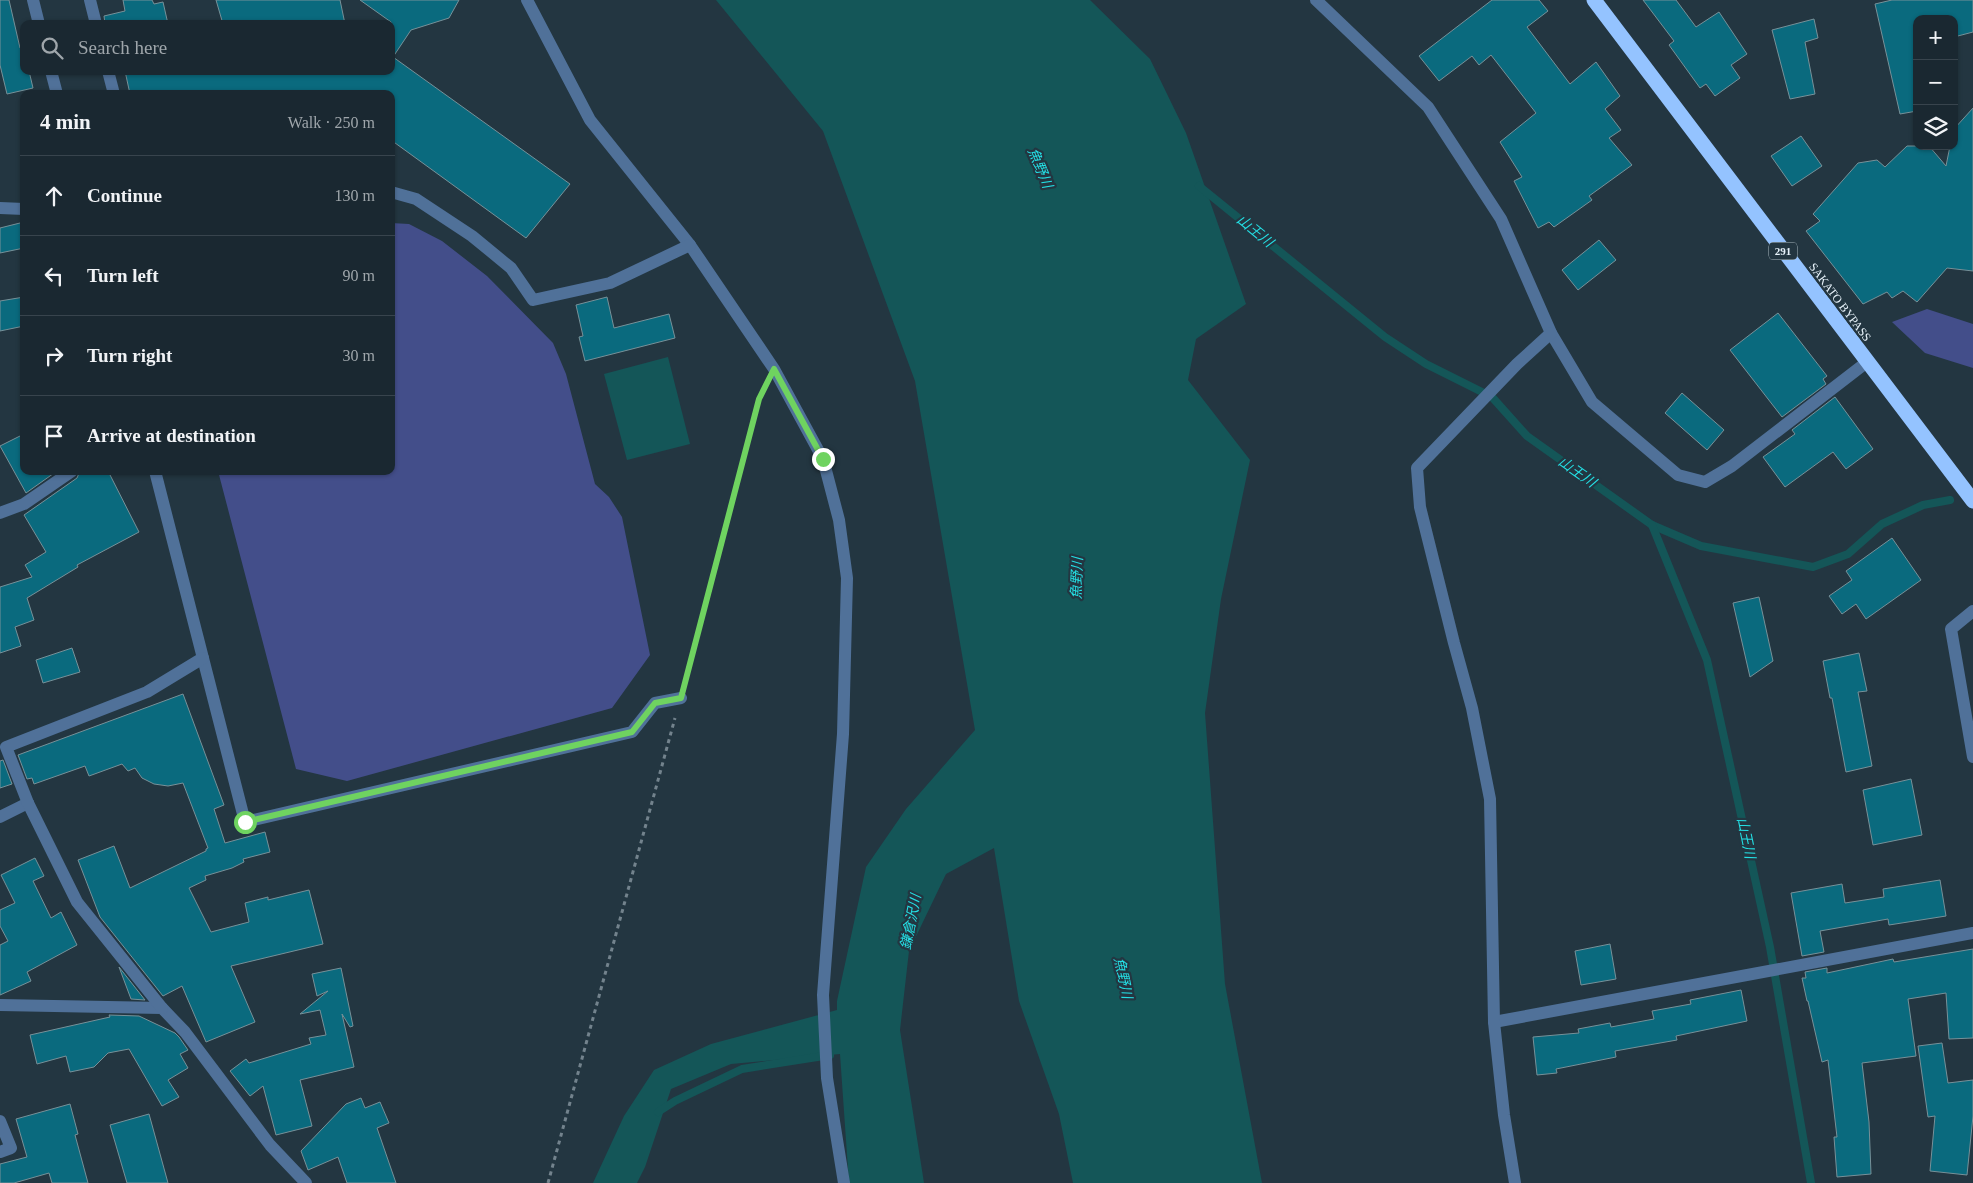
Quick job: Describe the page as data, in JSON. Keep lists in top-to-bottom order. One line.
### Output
{"streets":{"highway":["291","SAKATO BYPASS"]},"water":["魚野川","山王川","鎌倉沢川"],"page":{"map_buttons":["+","−"],"search":"Search here","heading":["4 min","Walk · 250 m"],"list":[["Continue","130 m"],["Turn left","90 m"],["Turn right","30 m"],"Arrive at destination"]}}
